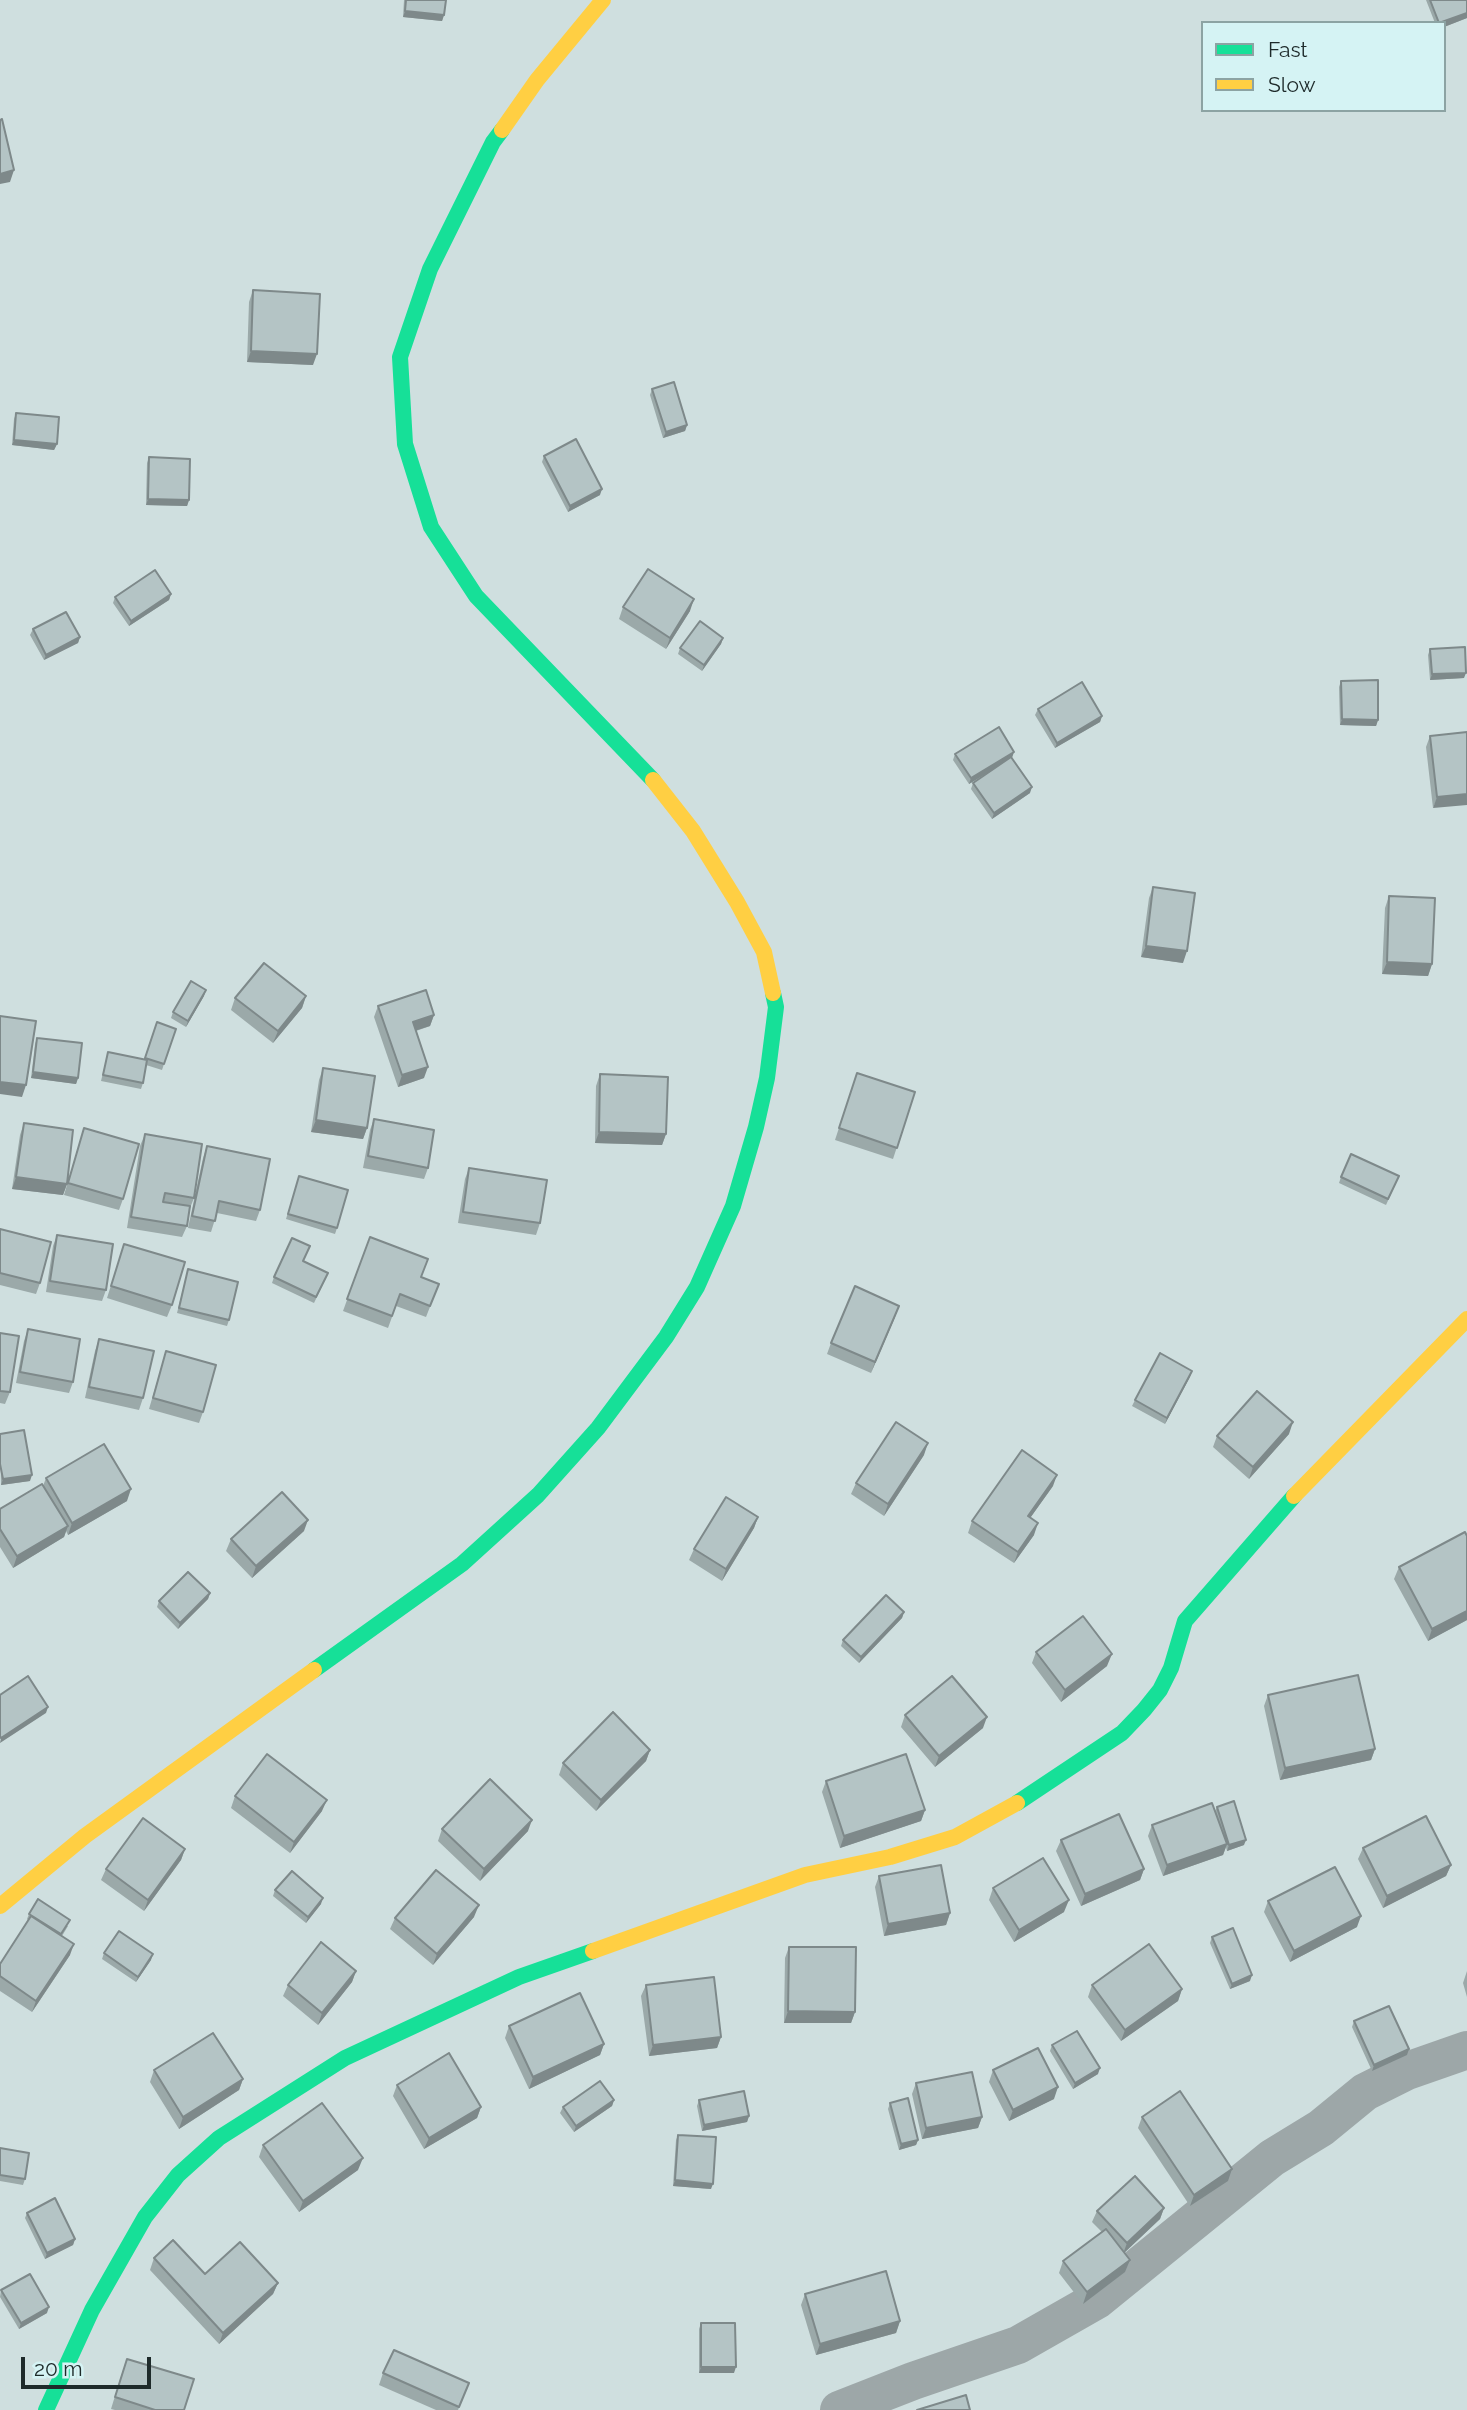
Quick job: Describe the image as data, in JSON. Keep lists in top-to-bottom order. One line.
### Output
{"legend":["Fast","Slow"],"scale_bar":"20 m"}
